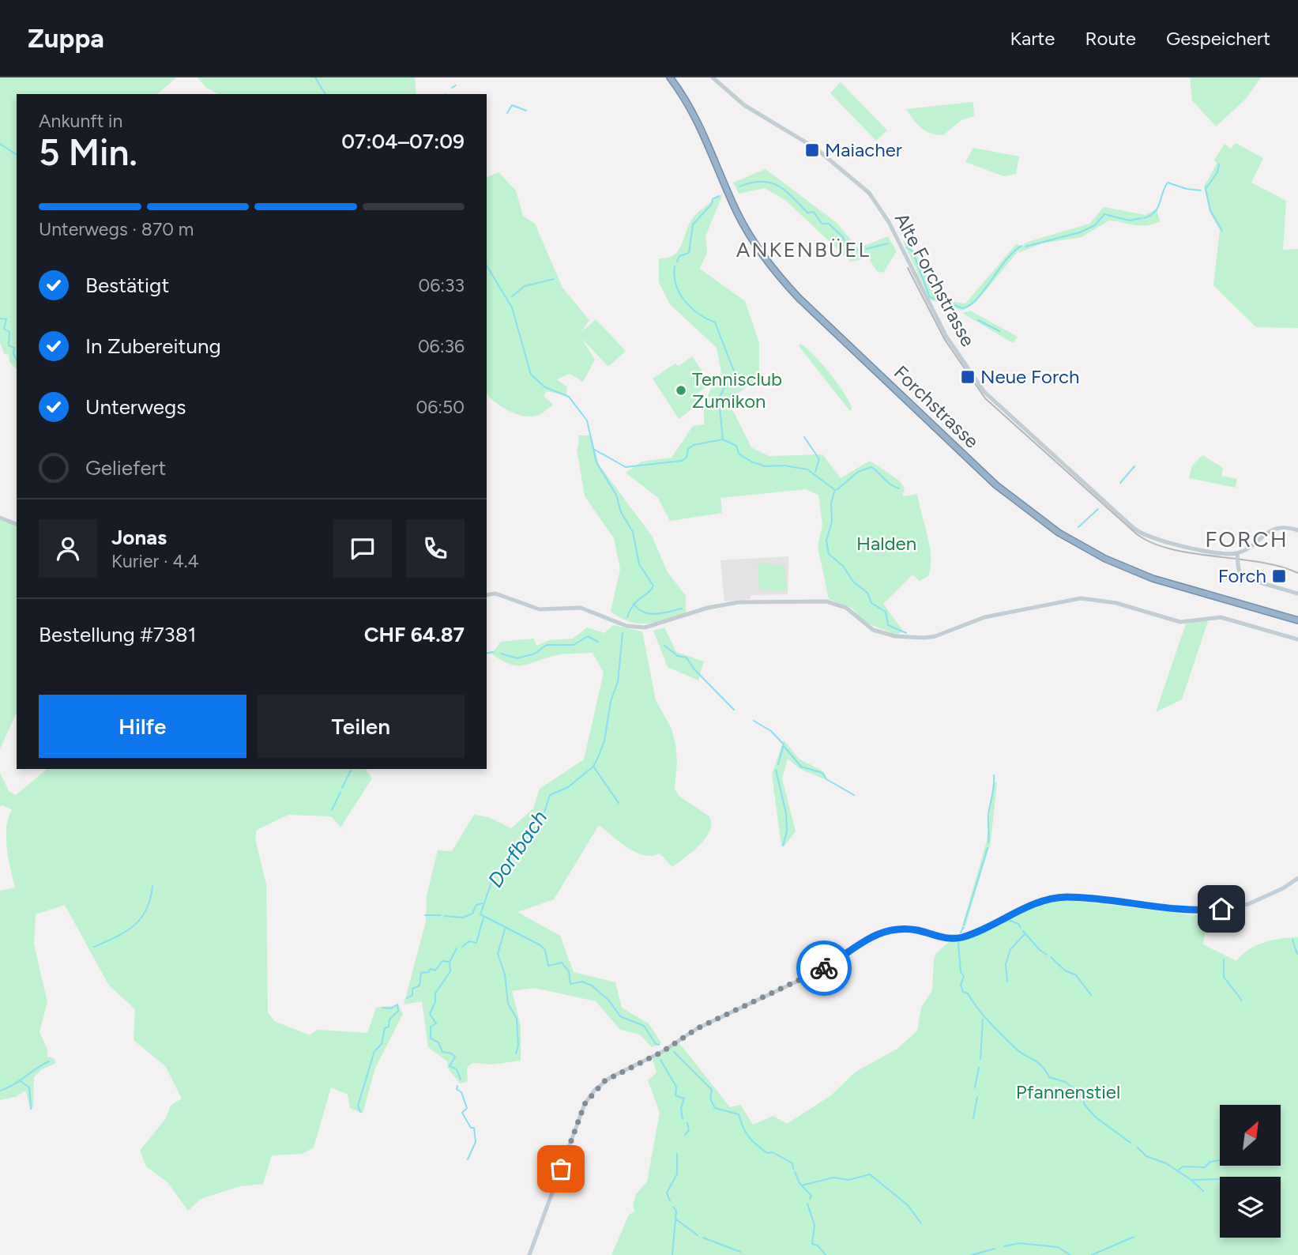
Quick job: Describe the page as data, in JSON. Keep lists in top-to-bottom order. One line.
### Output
{"streets":{"highway":["Forchstrasse"],"street":["Alte Forchstrasse"]},"districts":["ANKENBÜEL","FORCH"],"water":["Dorfbach"],"parks":["Halden","Pfannenstiel"],"places":{"transit":["Maiacher","Neue Forch","Forch"],"other":["Tennisclub Zumikon"]},"north":"top right","page":{"header":"Zuppa","nav":["Karte","Route","Gespeichert"],"heading":["5 Min.","Ankunft in","07:04–07:09"],"panel":["Jonas","Kurier · 4.4","Bestellung #7381","CHF 64.87"],"bar":"Unterwegs · 870 m","list":[["Bestätigt","06:33"],["In Zubereitung","06:36"],["Unterwegs","06:50"],"Geliefert"],"buttons":["Hilfe","Teilen"]}}
